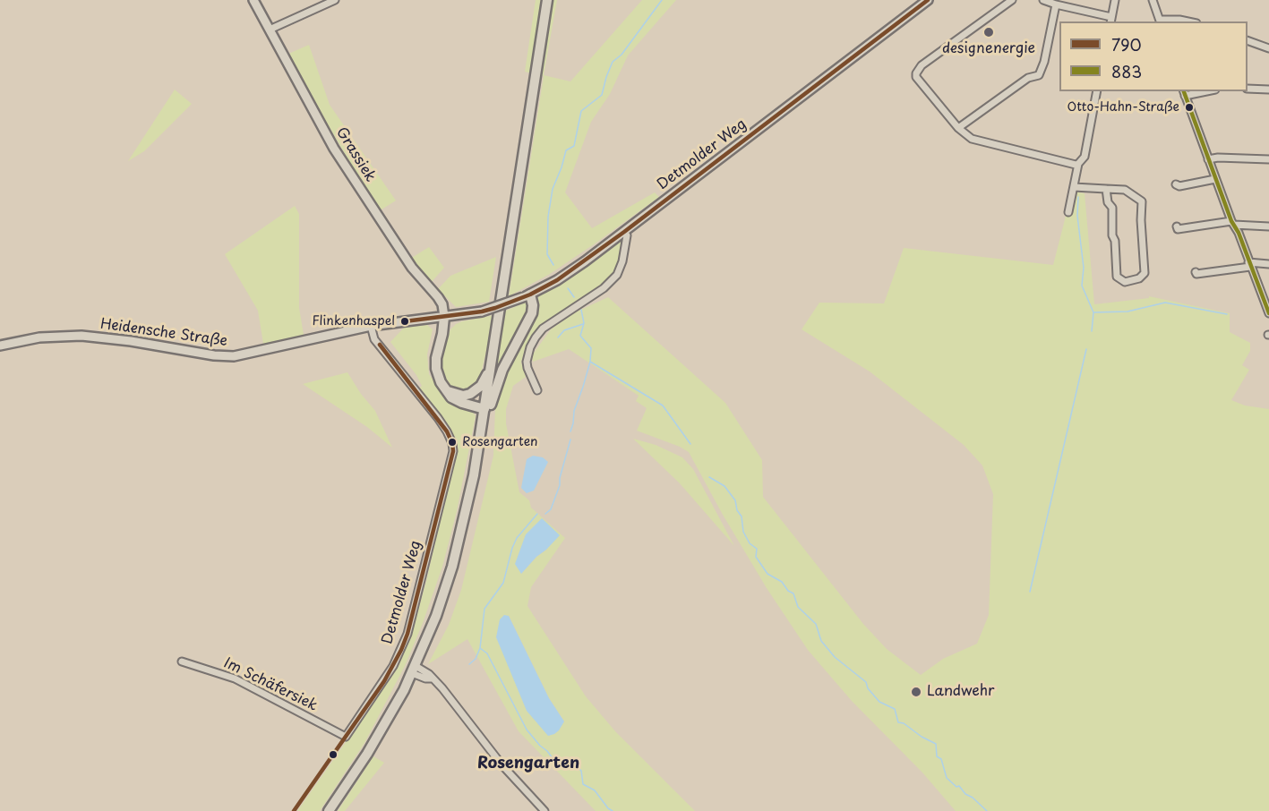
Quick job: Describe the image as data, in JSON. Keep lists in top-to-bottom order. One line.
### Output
{"streets":{"street":["Grassiek","Detmolder Weg","Heidensche Straße","Im Schäfersiek"]},"crossings":[["Grassiek","Heidensche Straße"],["Detmolder Weg","Heidensche Straße"],["Detmolder Weg","Im Schäfersiek"]],"districts":["Rosengarten"],"places":["designenergie","Otto-Hahn-Straße","Flinkenhaspel","Rosengarten","Landwehr"],"lines":["transit line 790","transit line 883"],"legend":["790","883"]}
